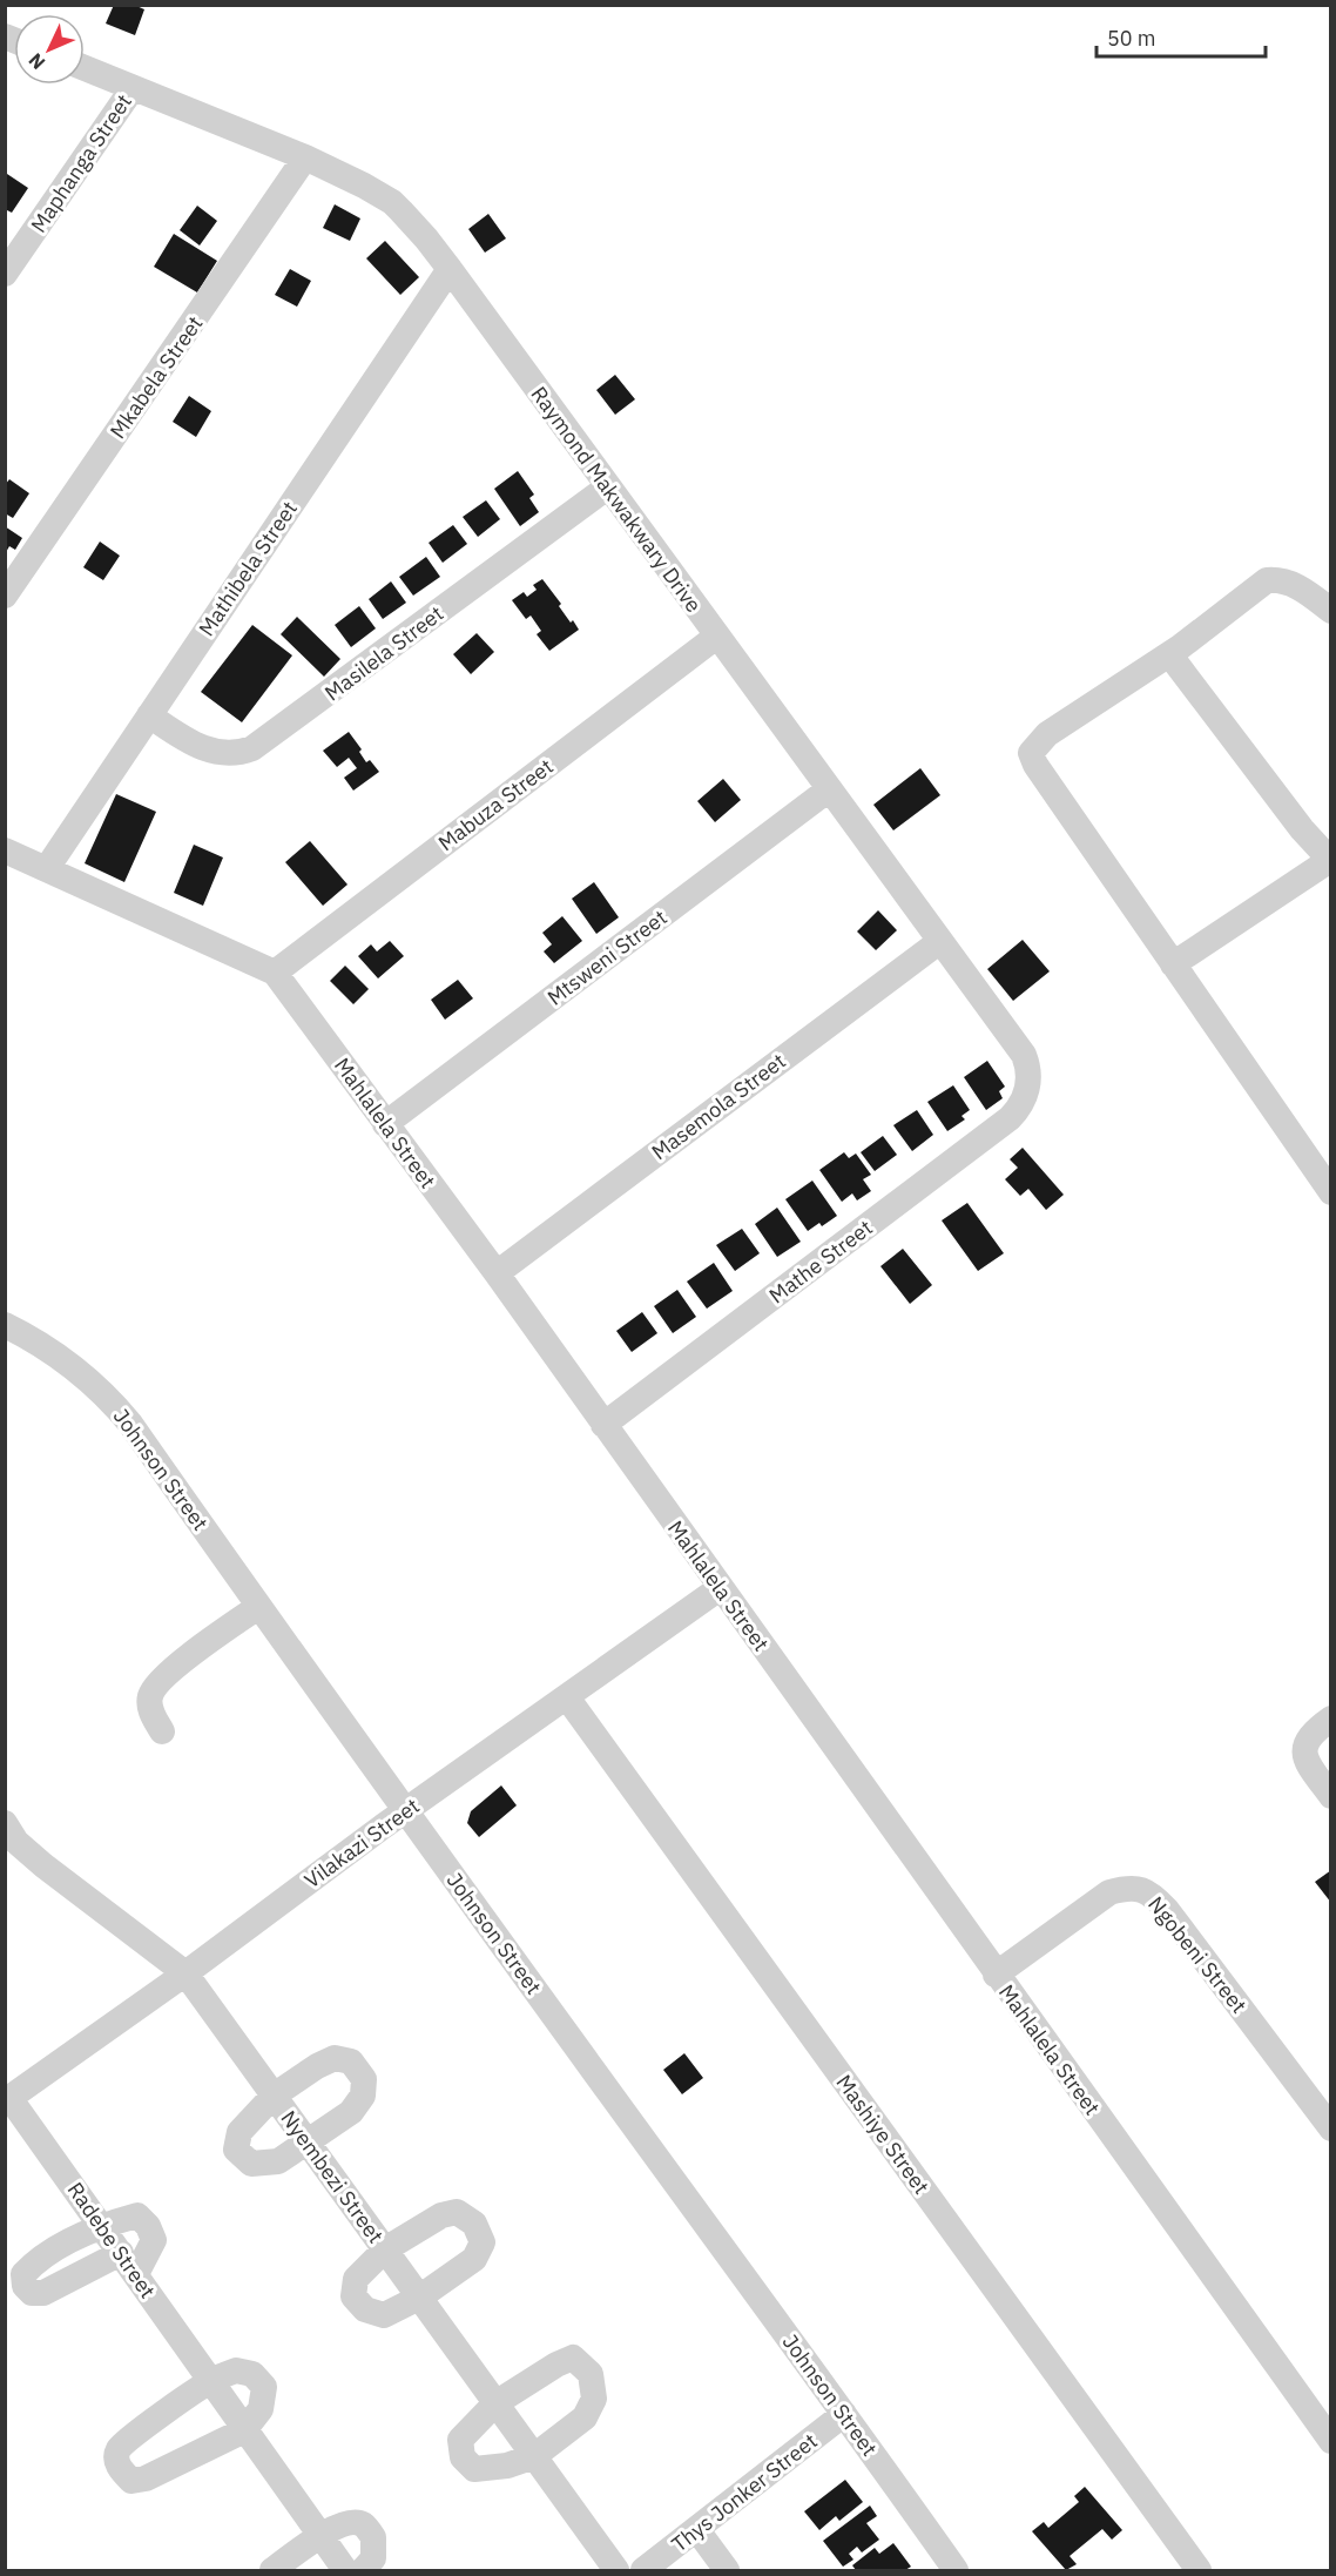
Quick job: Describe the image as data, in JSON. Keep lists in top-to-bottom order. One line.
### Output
{"streets":{"street":["Maphanga Street","Mkabela Street","Raymond Makwakwary Drive","Mathibela Street","Masilela Street","Mabuza Street","Mtsweni Street","Masemola Street","Mahlalela Street","Mathe Street","Johnson Street","Vilakazi Street","Ngobeni Street","Mashiye Street","Nyembezi Street","Radebe Street","Thys Jonker Street"]},"crossings":[["Maphanga Street","Raymond Makwakwary Drive"],["Mkabela Street","Raymond Makwakwary Drive"],["Raymond Makwakwary Drive","Mathibela Street"],["Raymond Makwakwary Drive","Masilela Street"],["Raymond Makwakwary Drive","Mabuza Street"],["Raymond Makwakwary Drive","Mtsweni Street"],["Raymond Makwakwary Drive","Masemola Street"],["Raymond Makwakwary Drive","Mathe Street"],["Mathibela Street","Masilela Street"],["Mathibela Street","Mahlalela Street"],["Mabuza Street","Mahlalela Street"],["Mtsweni Street","Mahlalela Street"],["Masemola Street","Mahlalela Street"],["Mahlalela Street","Mathe Street"],["Mahlalela Street","Vilakazi Street"],["Mahlalela Street","Ngobeni Street"],["Johnson Street","Vilakazi Street"],["Johnson Street","Thys Jonker Street"],["Vilakazi Street","Mashiye Street"],["Vilakazi Street","Nyembezi Street"],["Vilakazi Street","Radebe Street"]],"scale_bar":"50 m","north":"bottom left"}
